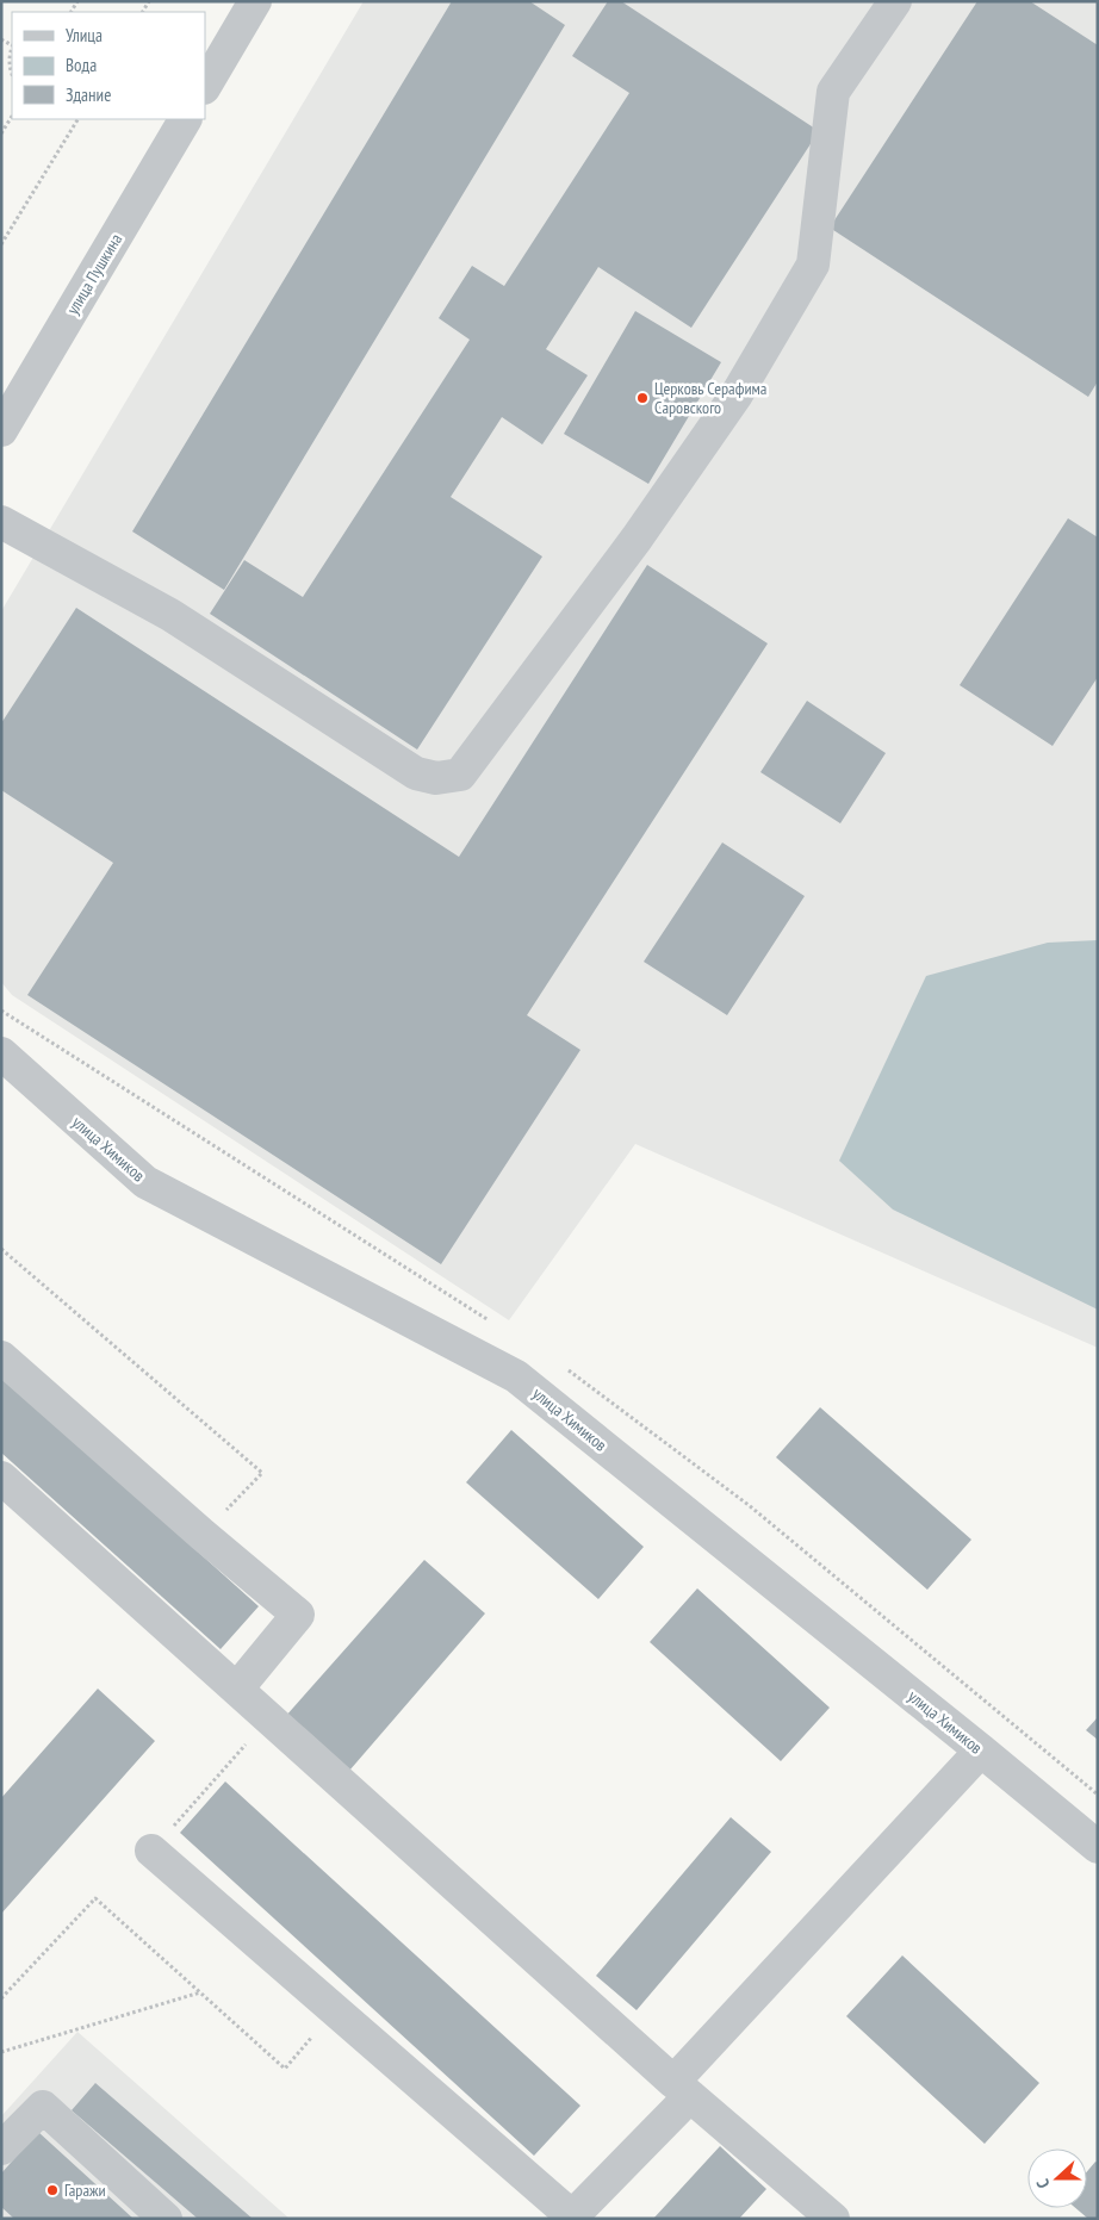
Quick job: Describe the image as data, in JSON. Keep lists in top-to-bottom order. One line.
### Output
{"streets":{"street":["улица Пушкина","улица Химиков"]},"places":["Церковь Серафима Саровского","Гаражи"],"legend":["Улица","Вода","Здание"],"north":"left"}
